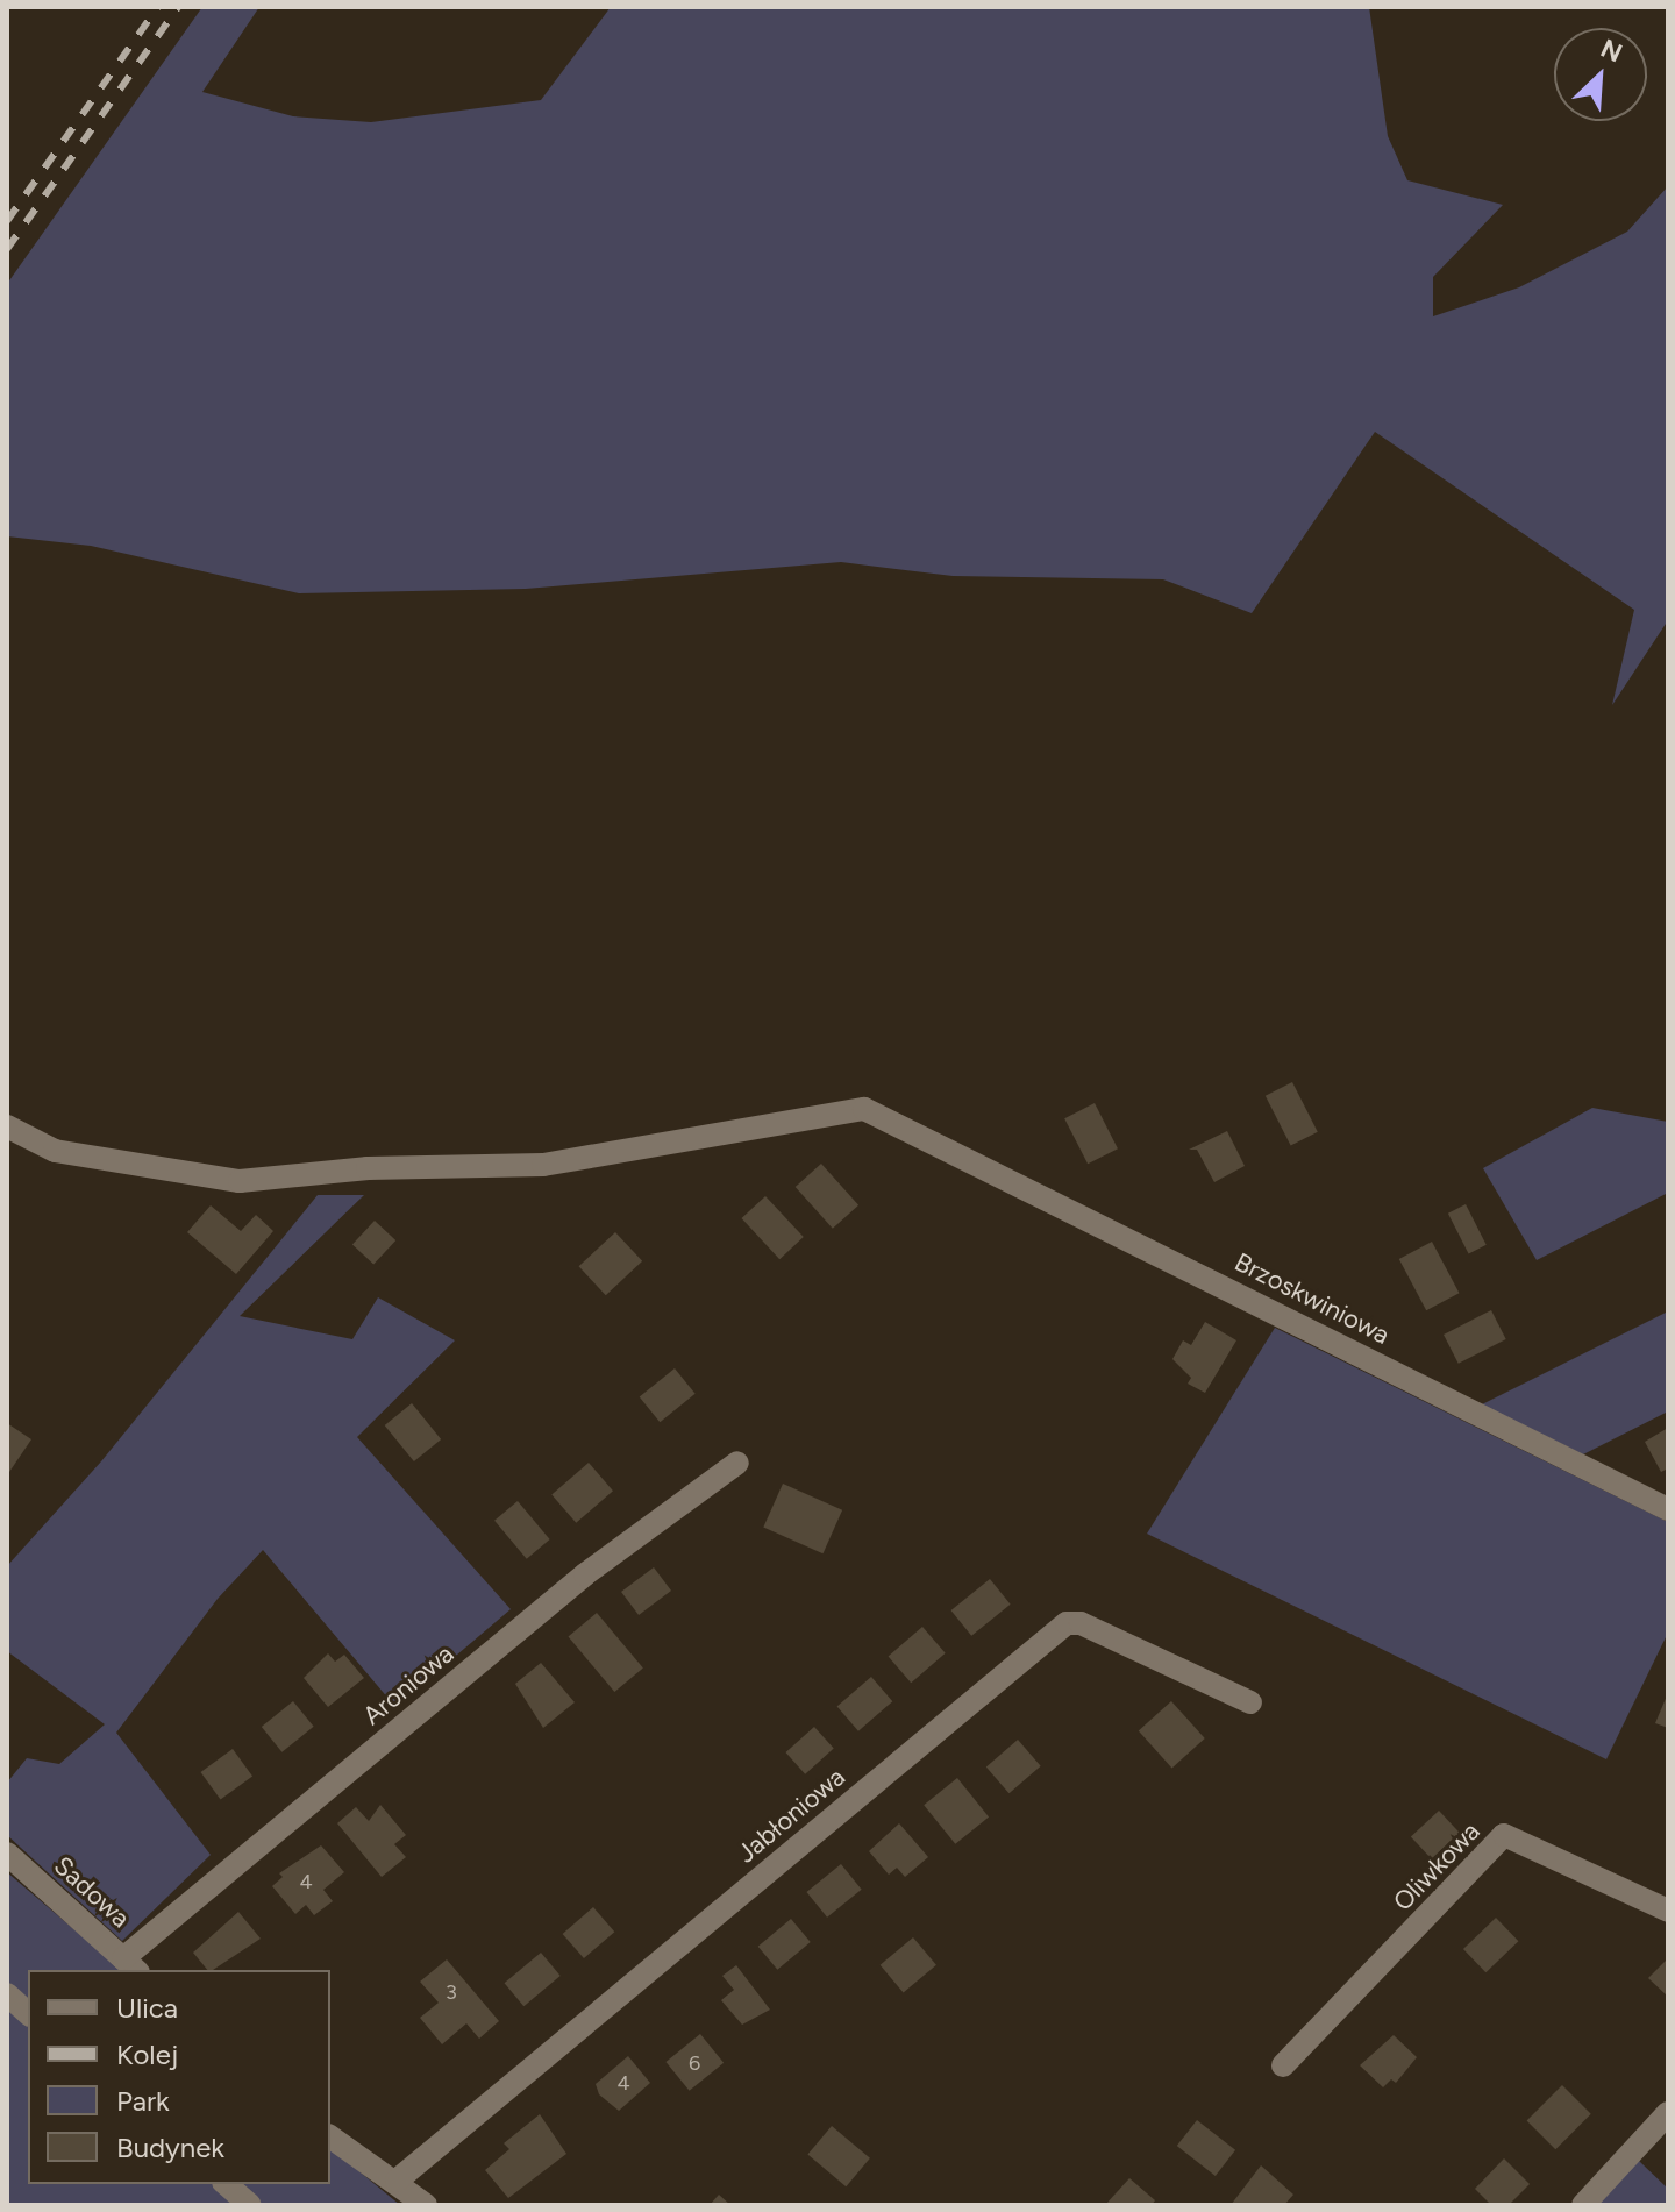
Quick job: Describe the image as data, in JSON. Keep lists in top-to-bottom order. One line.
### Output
{"streets":{"street":["Brzoskwiniowa","Aroniowa","Jabłoniowa","Oliwkowa","Sadowa"]},"crossings":[["Aroniowa","Sadowa"]],"house_numbers":["4","3","6","4"],"legend":["Ulica","Kolej","Park","Budynek"],"north":"top right"}
